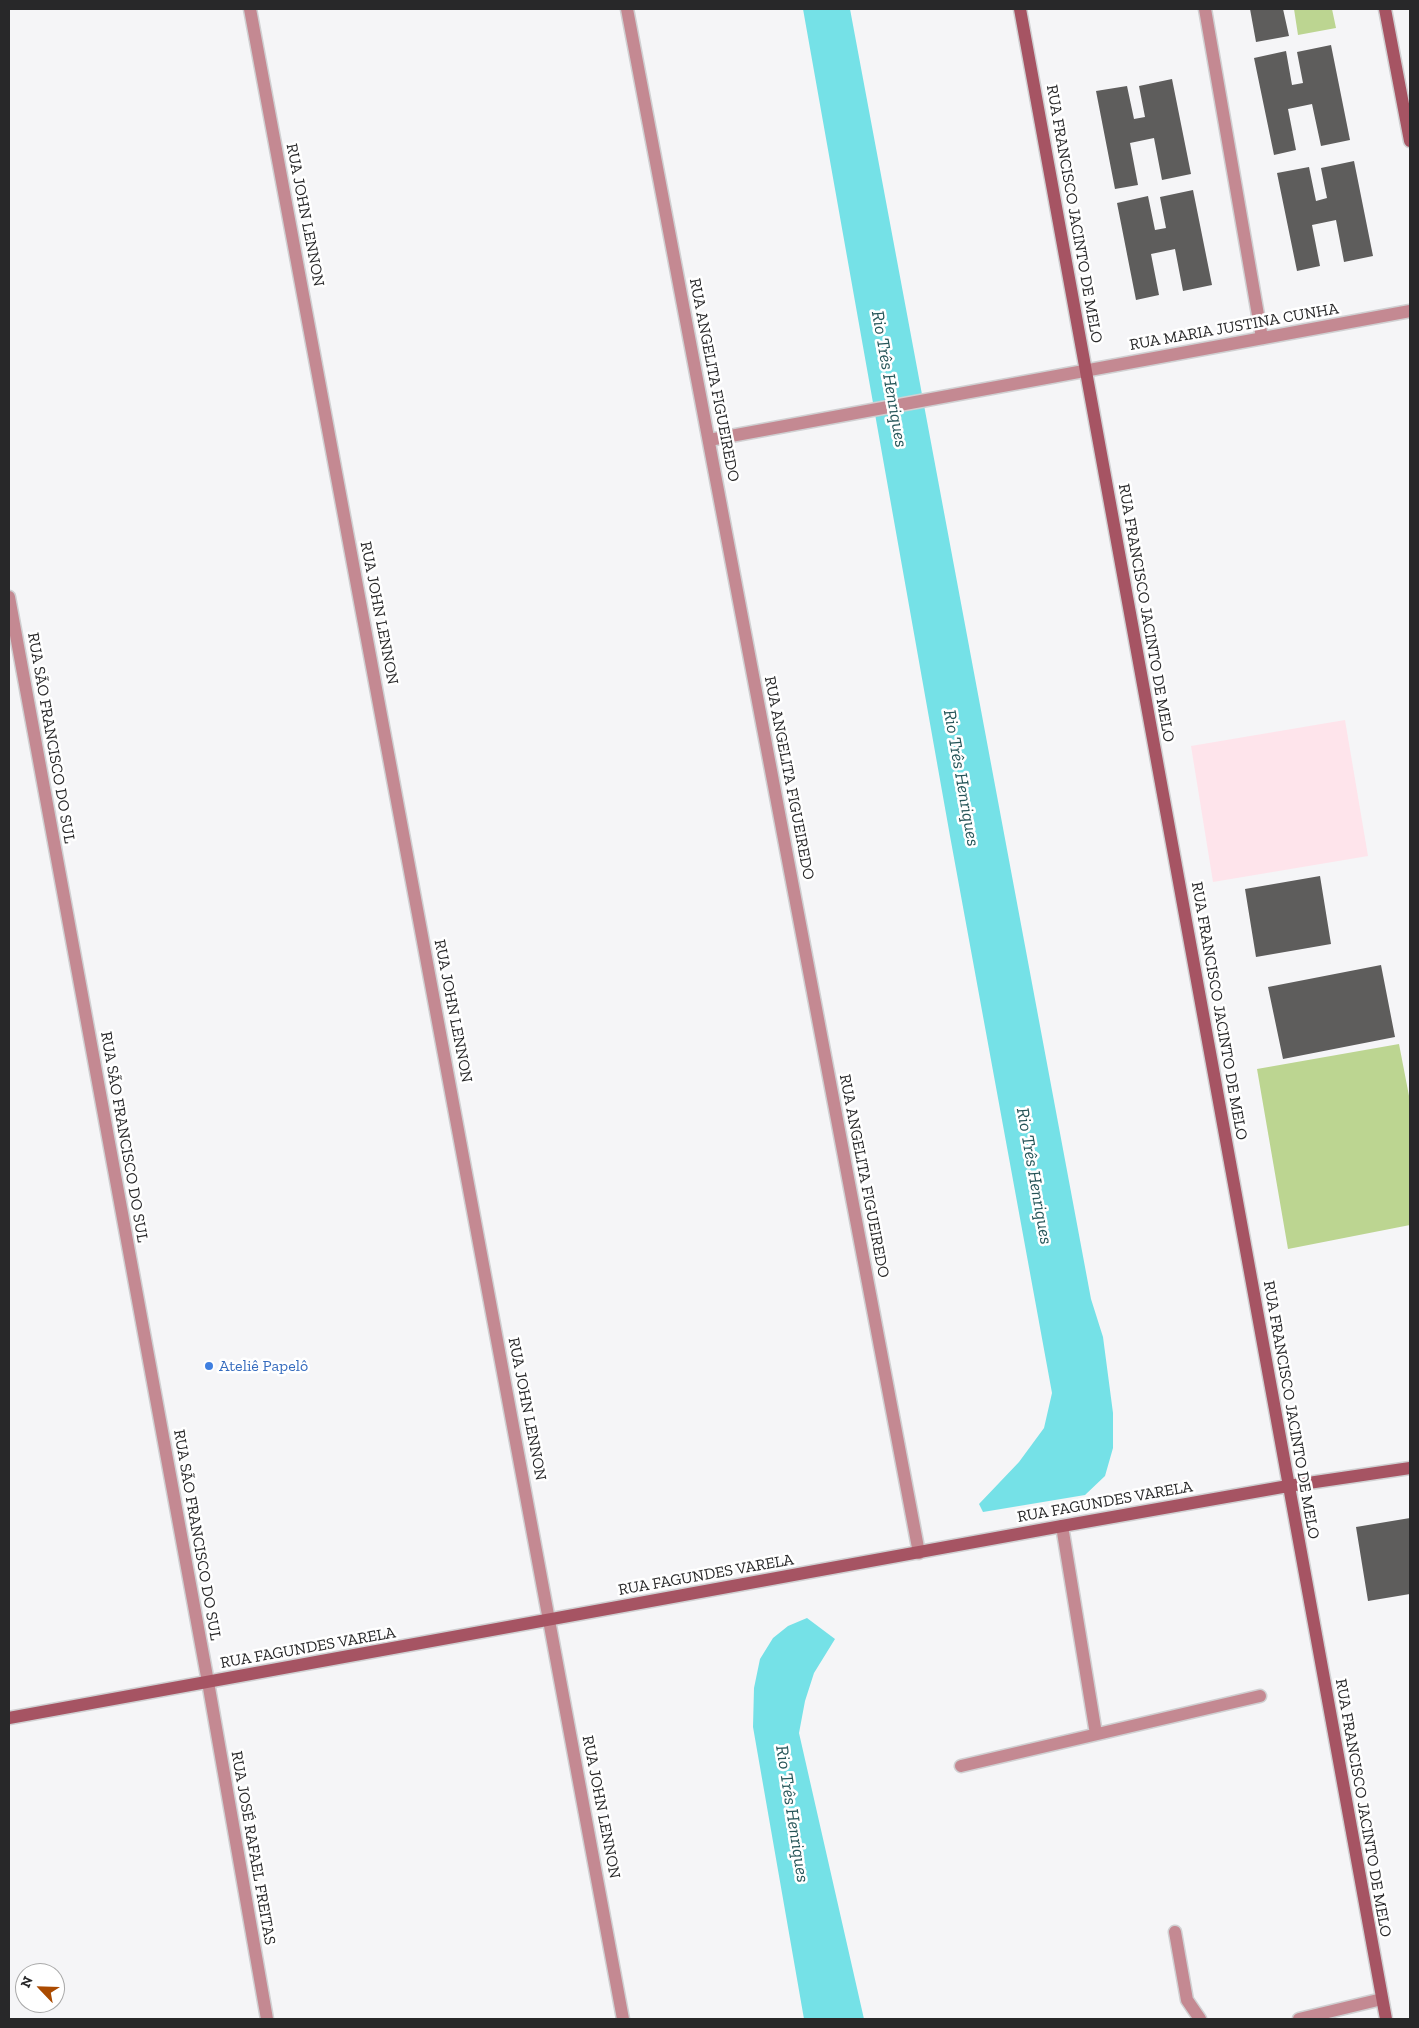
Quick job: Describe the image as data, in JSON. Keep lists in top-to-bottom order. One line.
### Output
{"streets":{"main road":["RUA FRANCISCO JACINTO DE MELO","RUA FAGUNDES VARELA"],"street":["RUA JOHN LENNON","RUA MARIA JUSTINA CUNHA","RUA ANGELITA FIGUEIREDO","RUA SÃO FRANCISCO DO SUL","RUA JOSÉ RAFAEL FREITAS"]},"crossings":[["RUA FRANCISCO JACINTO DE MELO","RUA MARIA JUSTINA CUNHA"],["RUA FRANCISCO JACINTO DE MELO","RUA FAGUNDES VARELA"],["RUA JOHN LENNON","RUA FAGUNDES VARELA"],["RUA MARIA JUSTINA CUNHA","RUA ANGELITA FIGUEIREDO"],["RUA ANGELITA FIGUEIREDO","RUA FAGUNDES VARELA"],["RUA SÃO FRANCISCO DO SUL","RUA FAGUNDES VARELA"],["RUA SÃO FRANCISCO DO SUL","RUA JOSÉ RAFAEL FREITAS"],["RUA FAGUNDES VARELA","RUA JOSÉ RAFAEL FREITAS"]],"water":["Rio Três Henriques"],"places":["Ateliê Papelô"],"north":"top left"}
